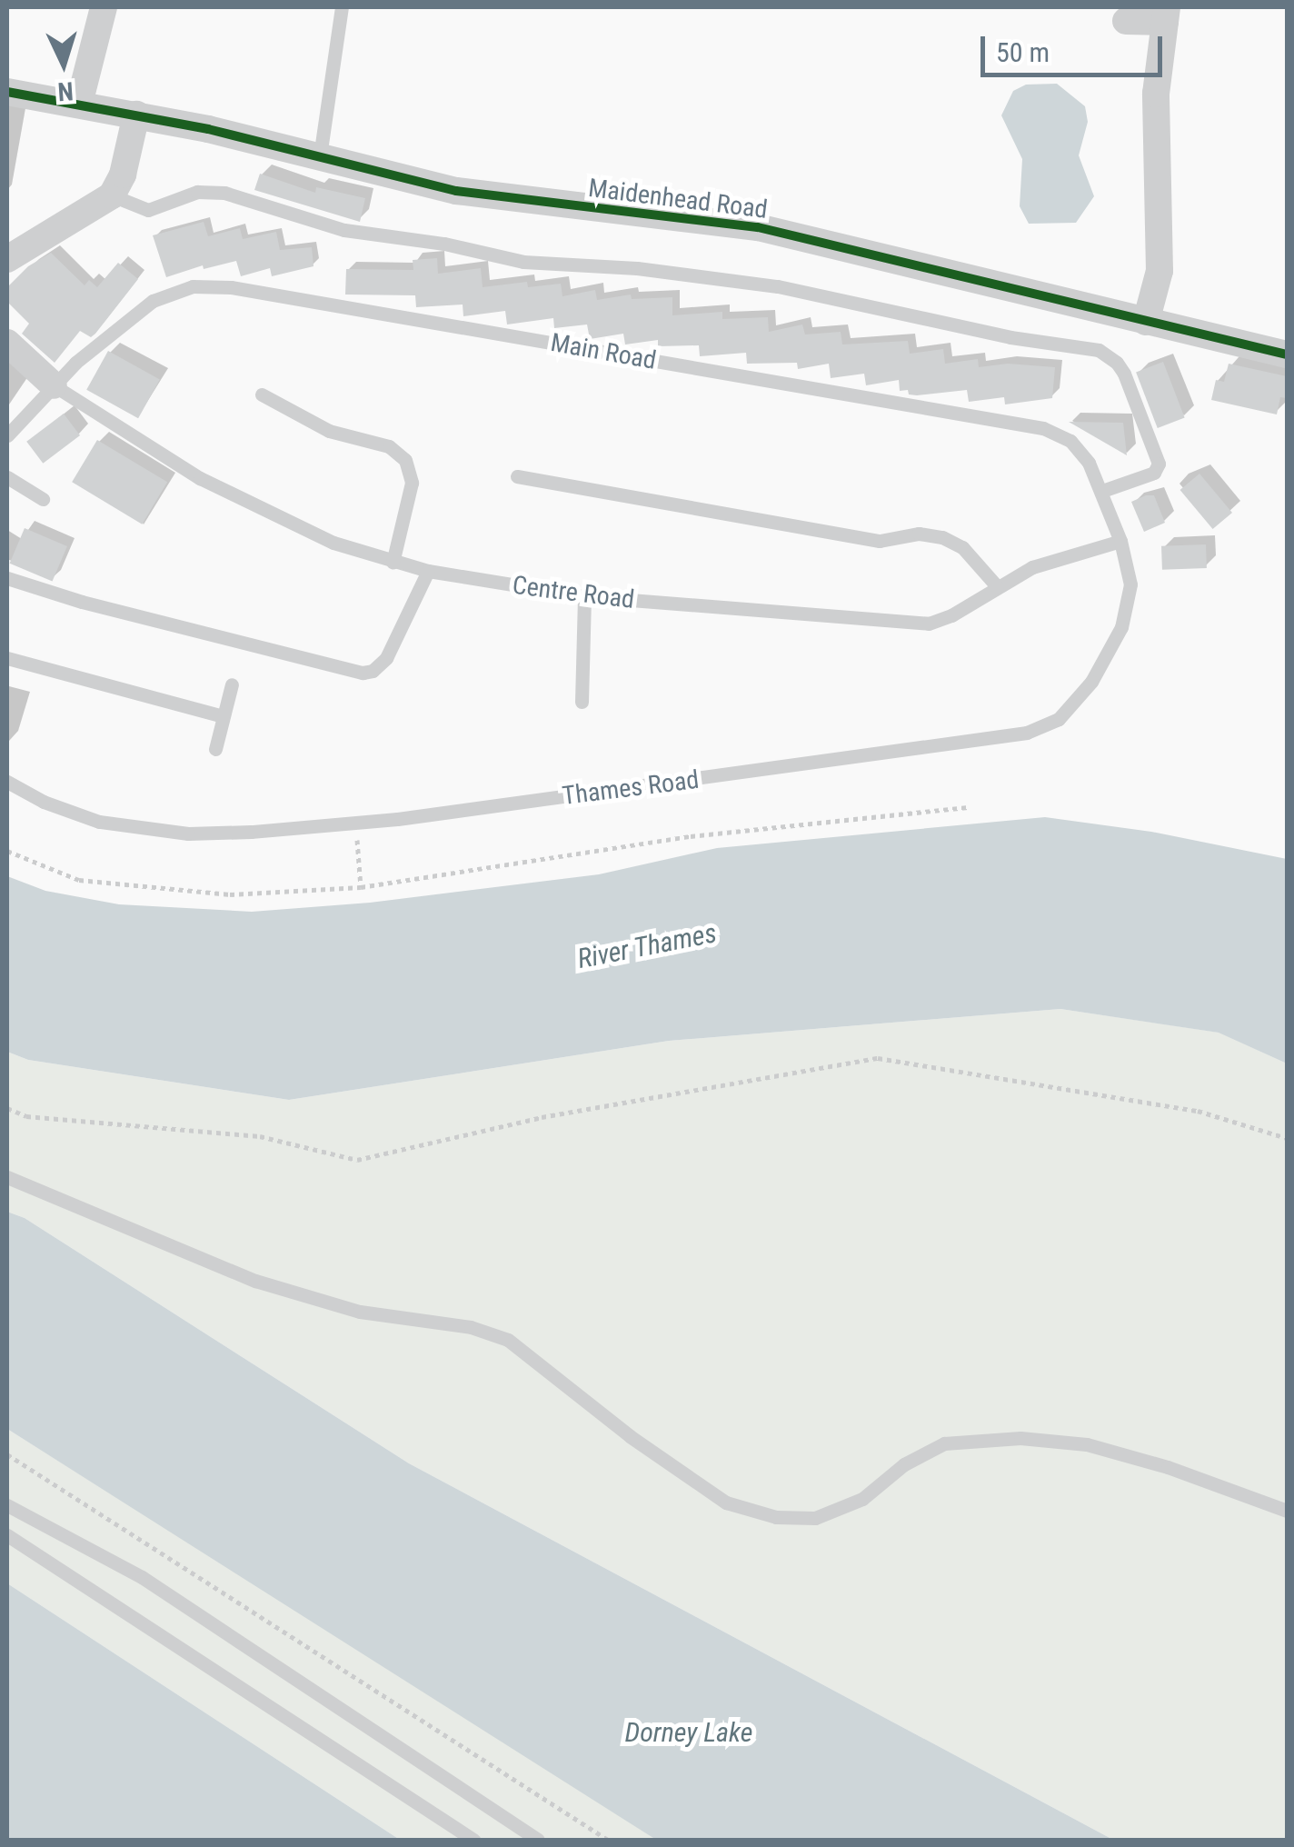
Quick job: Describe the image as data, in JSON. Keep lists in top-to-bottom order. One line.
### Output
{"streets":{"street":["Maidenhead Road"],"lane":["Main Road","Centre Road","Thames Road"]},"crossings":[["Main Road","Centre Road"],["Main Road","Thames Road"],["Centre Road","Thames Road"]],"water":["River Thames","Dorney Lake"],"scale_bar":"50 m","north":"bottom"}
